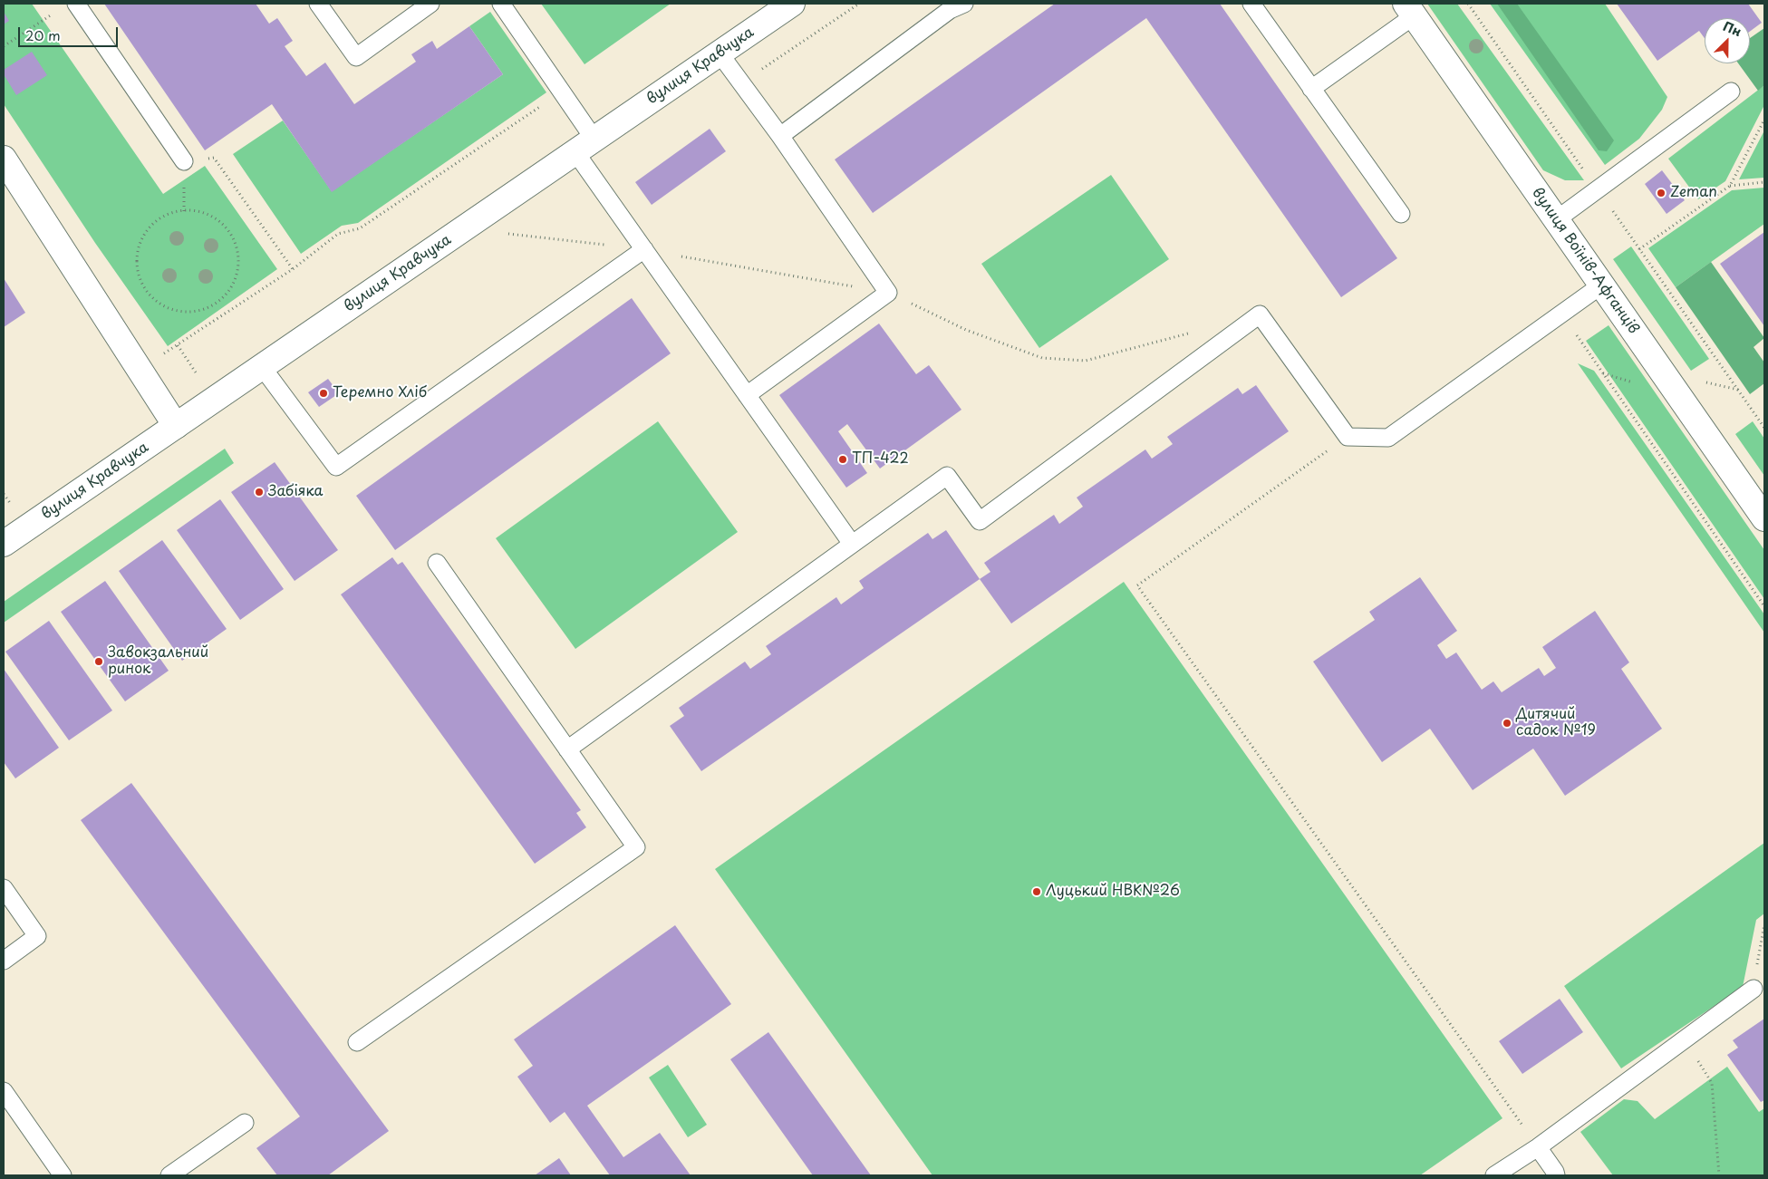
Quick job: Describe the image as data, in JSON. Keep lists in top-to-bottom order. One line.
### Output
{"streets":{"street":["вулиця Кравчука","вулиця Воїнів-Афганців"]},"places":["Zeman","Теремно Хліб","ТП-422","Забіяка","Завокзальний ринок","Дитячий садок №19","Луцький НВК№26"],"scale_bar":"20 m","north":"top right"}
